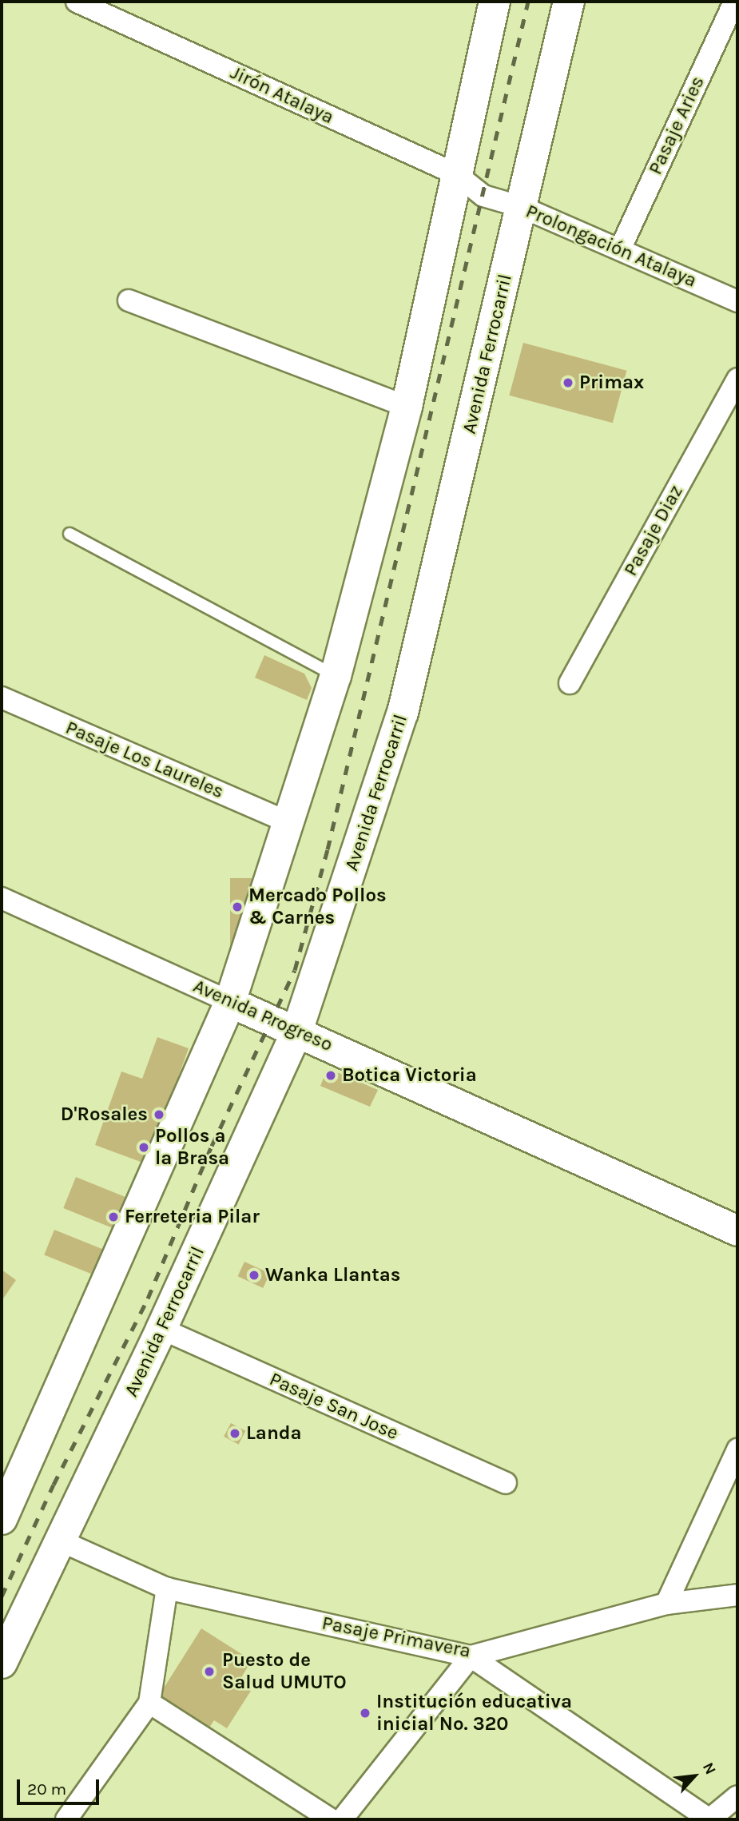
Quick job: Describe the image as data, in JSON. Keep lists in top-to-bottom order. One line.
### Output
{"streets":{"main road":["Avenida Ferrocarril"],"street":["Jirón Atalaya","Pasaje Aries","Prolongación Atalaya","Pasaje Diaz","Pasaje Los Laureles","Avenida Progreso","Pasaje San Jose","Pasaje Primavera"]},"crossings":[["Jirón Atalaya","Prolongación Atalaya"],["Pasaje Aries","Prolongación Atalaya"],["Prolongación Atalaya","Avenida Ferrocarril"],["Avenida Ferrocarril","Avenida Progreso"],["Avenida Ferrocarril","Pasaje San Jose"],["Avenida Ferrocarril","Pasaje Primavera"]],"places":["Primax","Mercado Pollos & Carnes","Botica Victoria","D'Rosales","Pollos a la Brasa","Ferreteria Pilar","Wanka Llantas","Landa","Puesto de Salud UMUTO","Institución educativa inicial No. 320"],"scale_bar":"20 m","north":"top right"}
